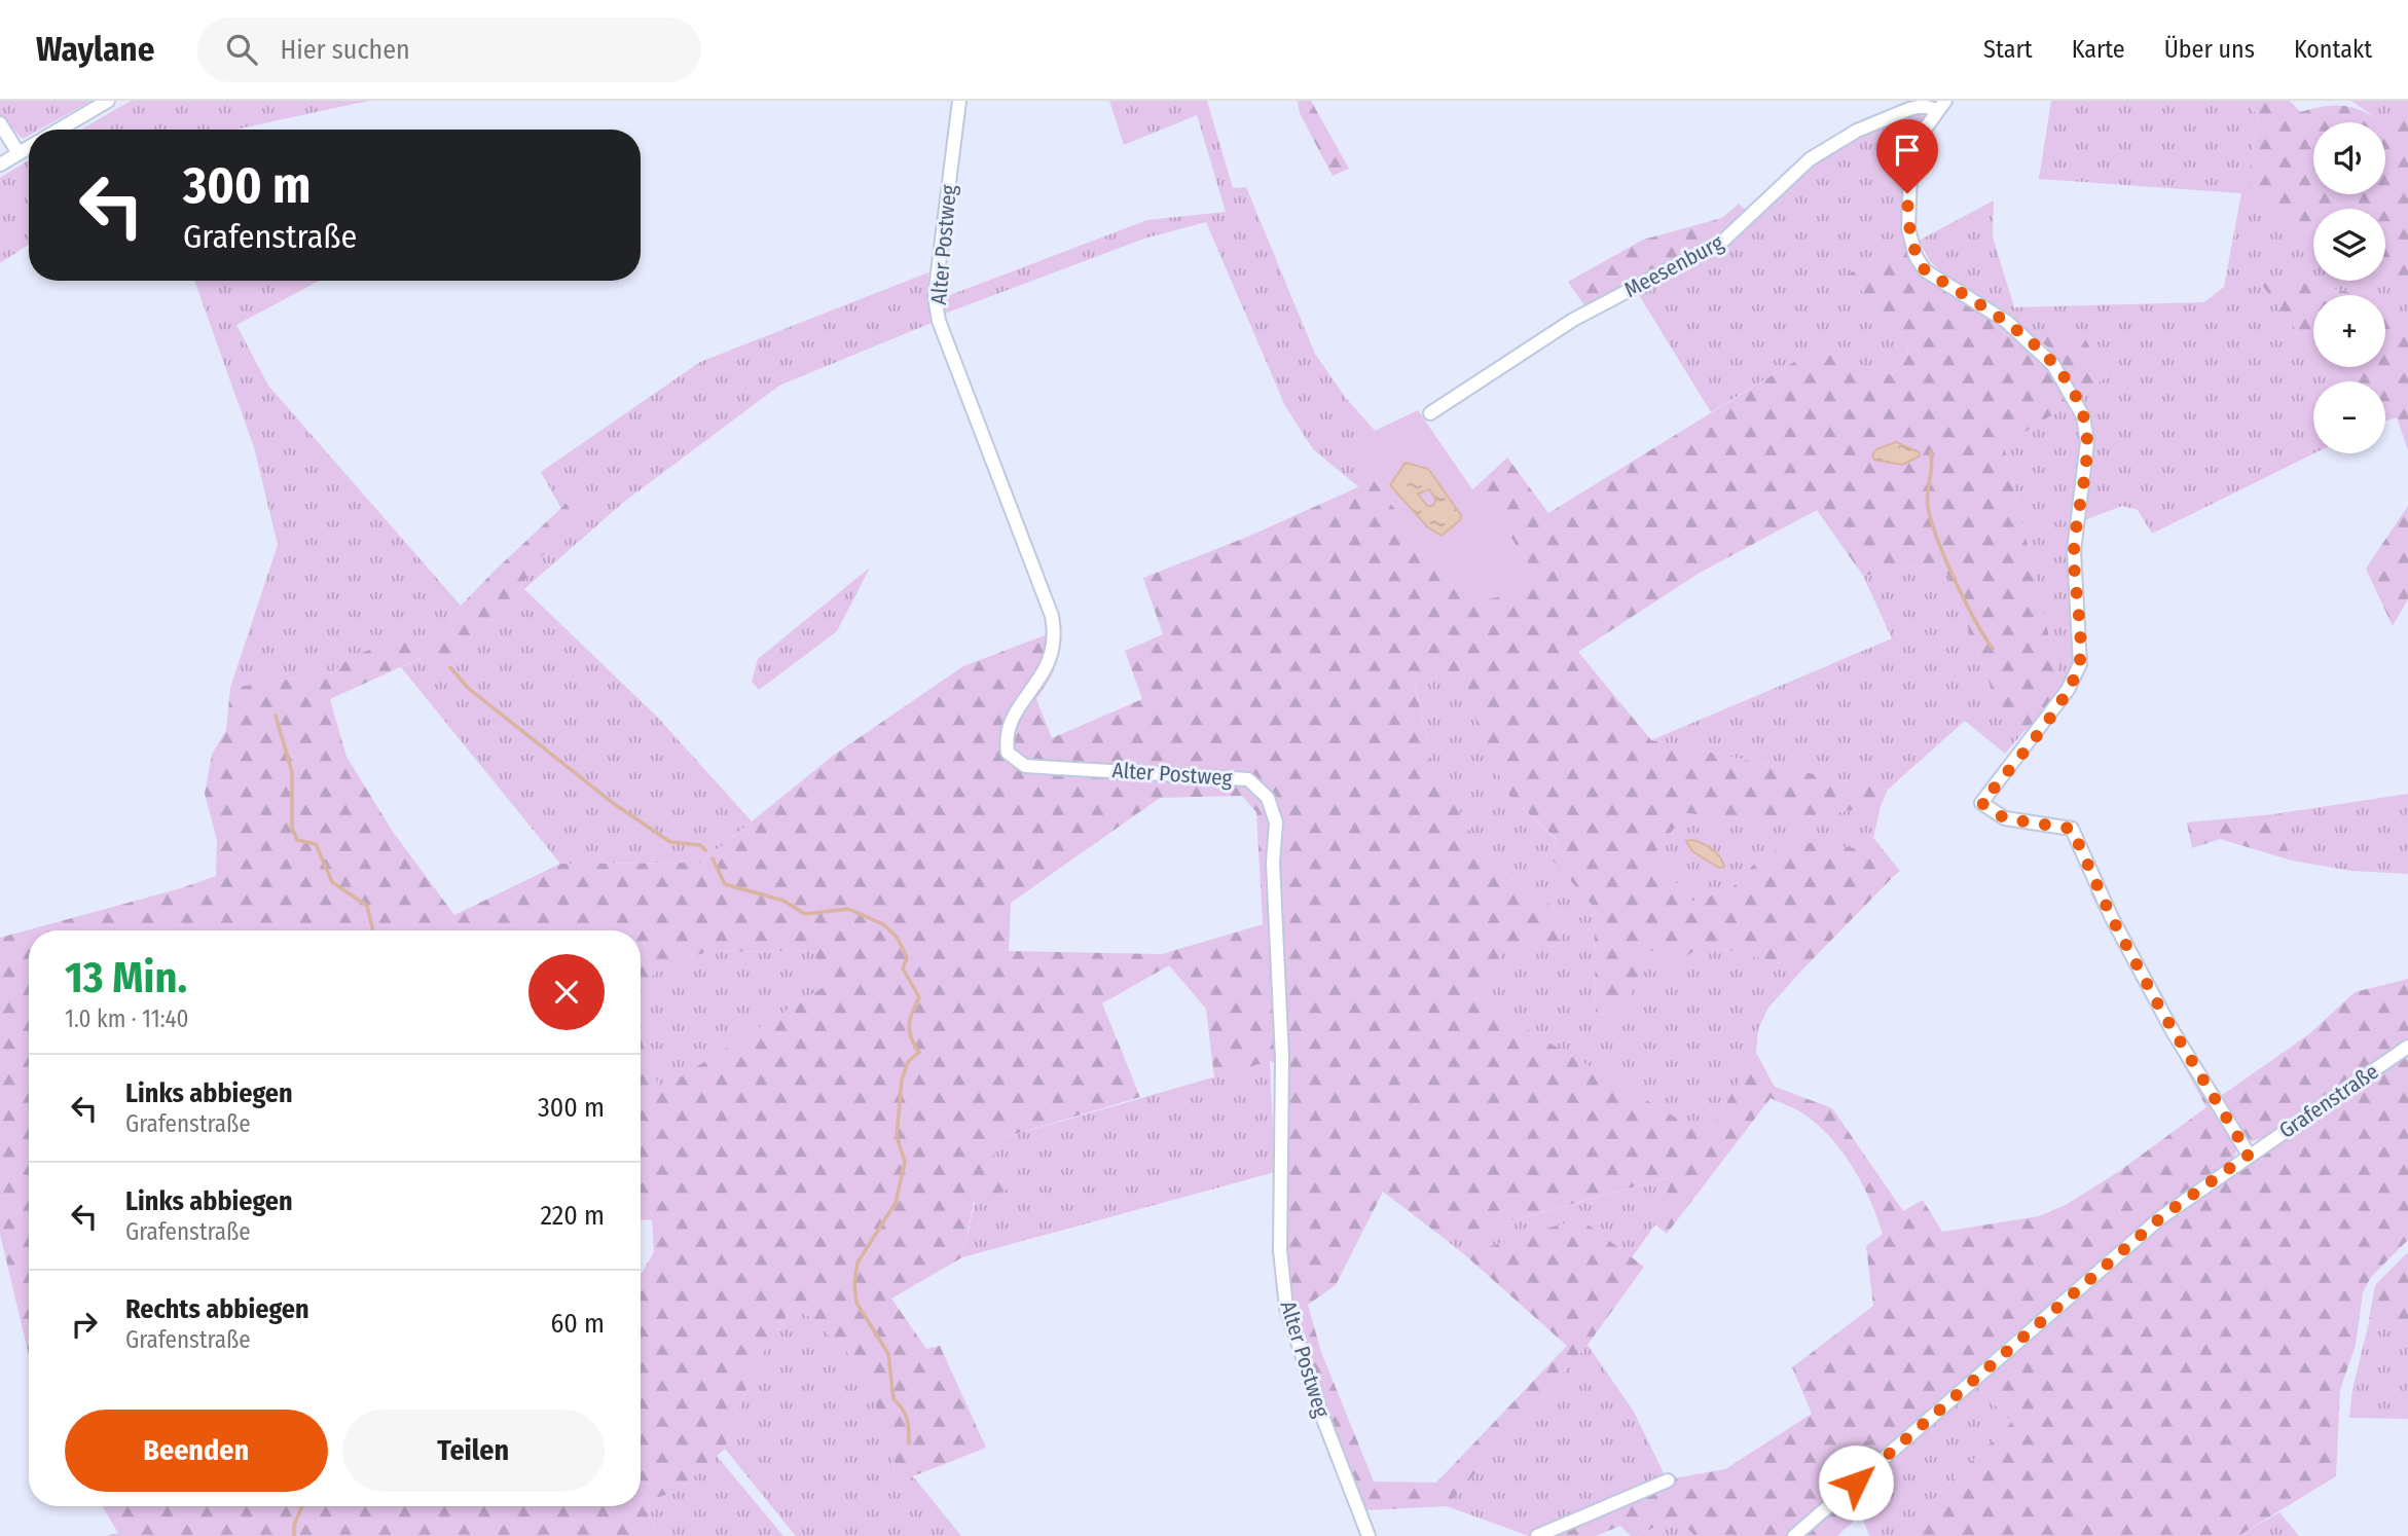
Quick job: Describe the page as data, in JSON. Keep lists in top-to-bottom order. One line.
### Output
{"streets":{"street":["Alter Postweg","Meesenburg","Grafenstraße"]},"page":{"header":"Waylane","search":"Hier suchen","nav":["Start","Karte","Über uns","Kontakt"],"map_buttons":["+","−"],"turn":["300 m","Grafenstraße"],"heading":["13 Min.","1.0 km · 11:40"],"list":[{"name":"Links abbiegen","note":"Grafenstraße","value":"300 m"},{"name":"Links abbiegen","note":"Grafenstraße","value":"220 m"},{"name":"Rechts abbiegen","note":"Grafenstraße","value":"60 m"}],"buttons":["Beenden","Teilen"]}}
